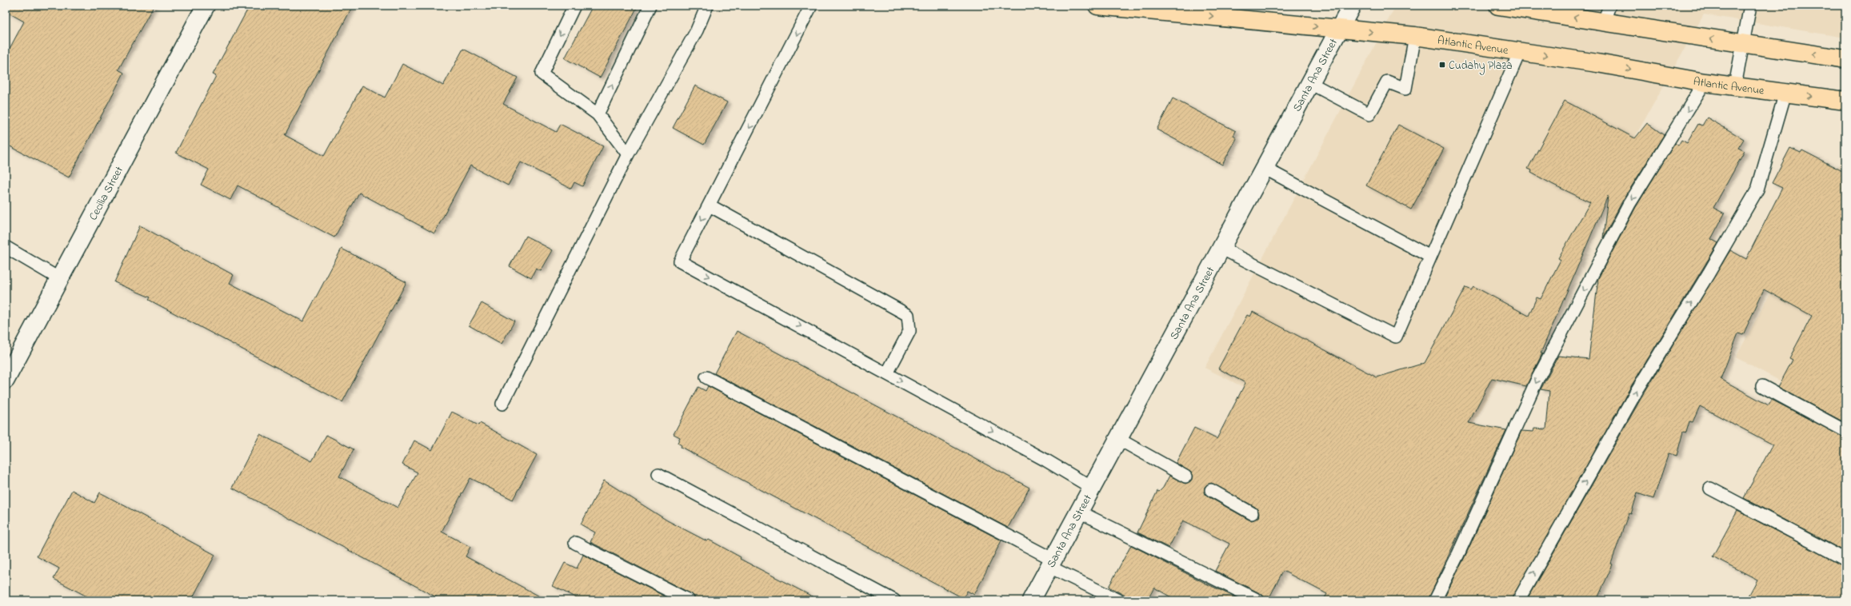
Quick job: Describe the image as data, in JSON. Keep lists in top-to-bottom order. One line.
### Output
{"streets":{"main road":["Atlantic Avenue"],"street":["Santa Ana Street","Cecilia Street"]},"crossings":[["Atlantic Avenue","Santa Ana Street"]],"places":{"transit":["Cudahy Plaza"]}}
